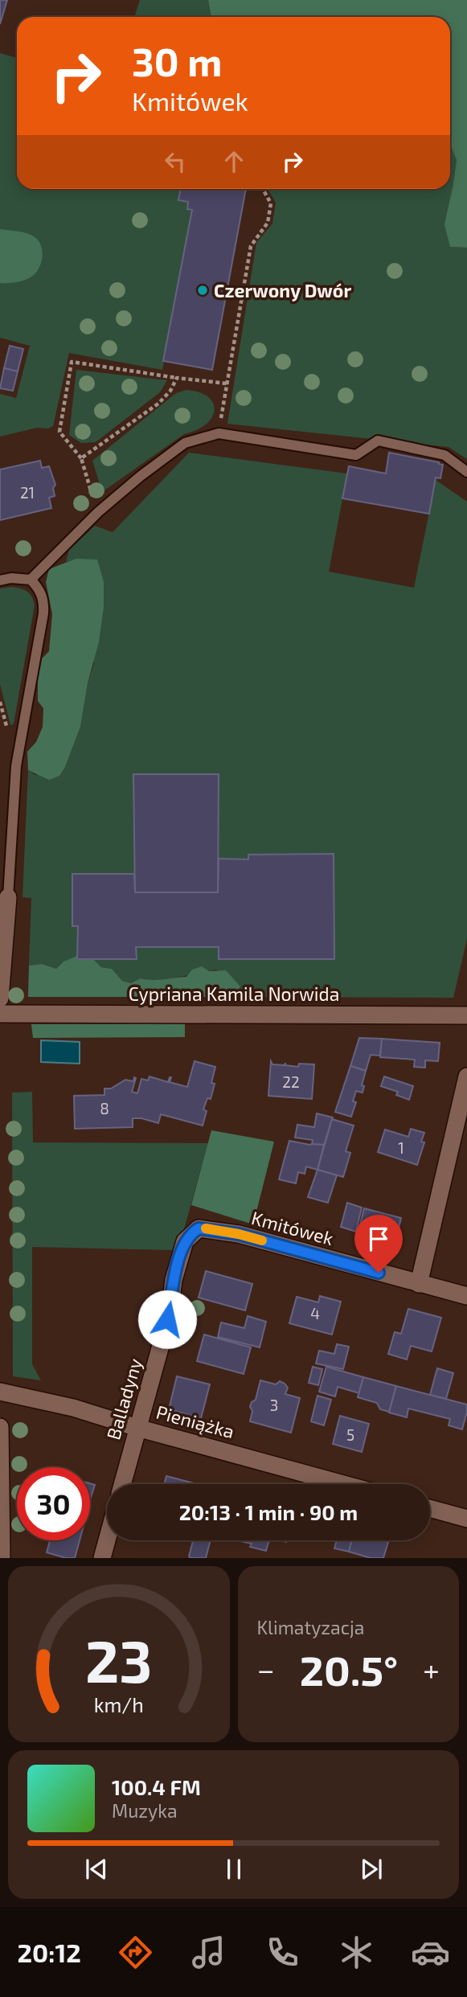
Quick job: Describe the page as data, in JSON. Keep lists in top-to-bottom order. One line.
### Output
{"streets":{"street":["Cypriana Kamila Norwida","Kmitówek","Balladyny","Pieniążka"]},"crossings":[["Kmitówek","Balladyny"],["Balladyny","Pieniążka"]],"places":["Czerwony Dwór"],"house_numbers":["21","22","8","1","4","3","5"],"page":{"turn":["30 m","Kmitówek"],"limit":"30","trip":"20:13 · 1 min · 90 m","tile":"Klimatyzacja","heat":["−","20.5°","+"],"song":["100.4 FM","Muzyka"],"tabs":"20:12","gauge":["23","km/h"]}}
